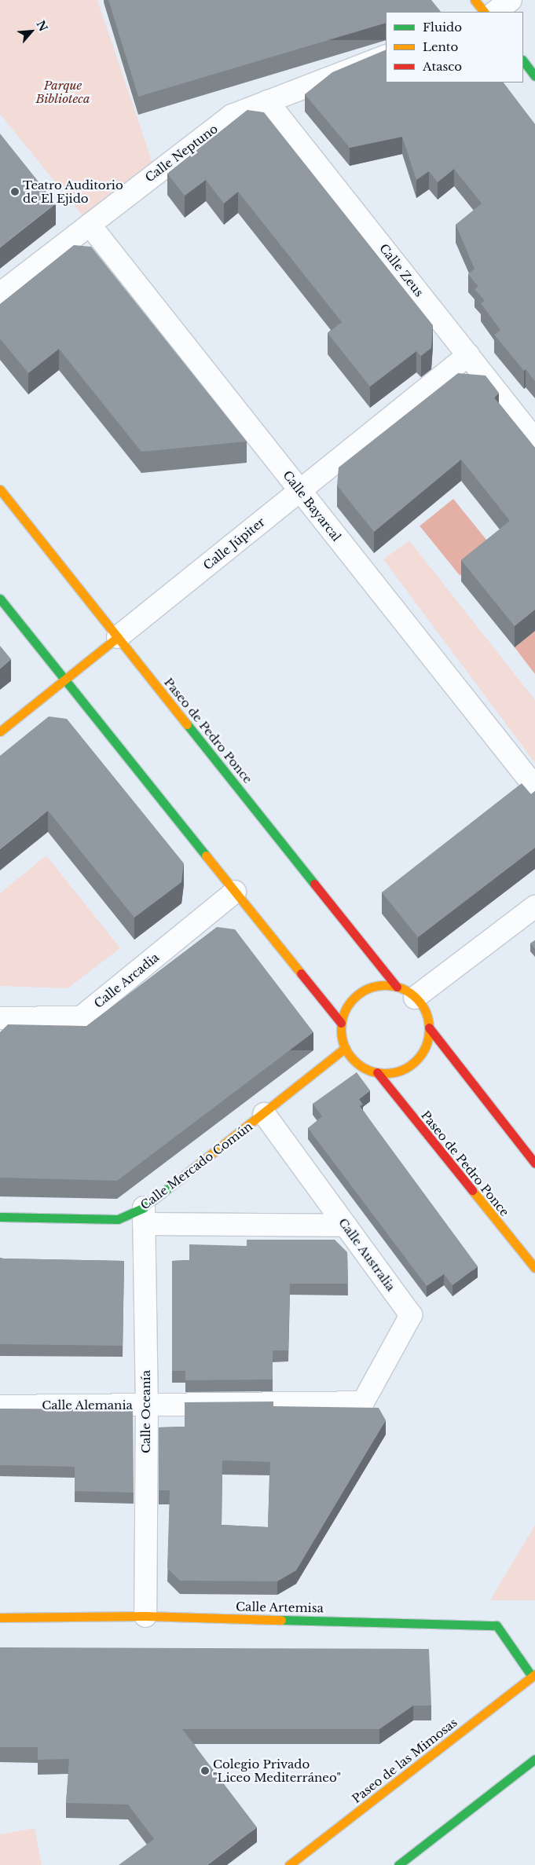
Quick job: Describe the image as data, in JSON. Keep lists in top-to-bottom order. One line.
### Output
{"streets":{"main road":["Calle Júpiter","Paseo de Pedro Ponce","Calle Mercado Común","Calle Artemisa","Paseo de las Mimosas"],"street":["Calle Neptuno","Calle Zeus","Calle Bayarcal","Calle Arcadia","Calle Australia","Calle Alemania","Calle Oceanía"]},"crossings":[["Calle Neptuno","Calle Zeus"],["Calle Neptuno","Calle Bayarcal"],["Calle Zeus","Calle Júpiter"],["Calle Bayarcal","Calle Júpiter"],["Calle Júpiter","Paseo de Pedro Ponce"],["Paseo de Pedro Ponce","Calle Mercado Común"],["Calle Mercado Común","Calle Australia"],["Calle Mercado Común","Calle Oceanía"],["Calle Australia","Calle Alemania"],["Calle Alemania","Calle Oceanía"],["Calle Oceanía","Calle Artemisa"],["Calle Artemisa","Paseo de las Mimosas"]],"parks":["Parque Biblioteca"],"places":["Teatro Auditorio de El Ejido","Colegio Privado \"Liceo Mediterráneo\""],"legend":["Fluido","Lento","Atasco"],"north":"top right"}
